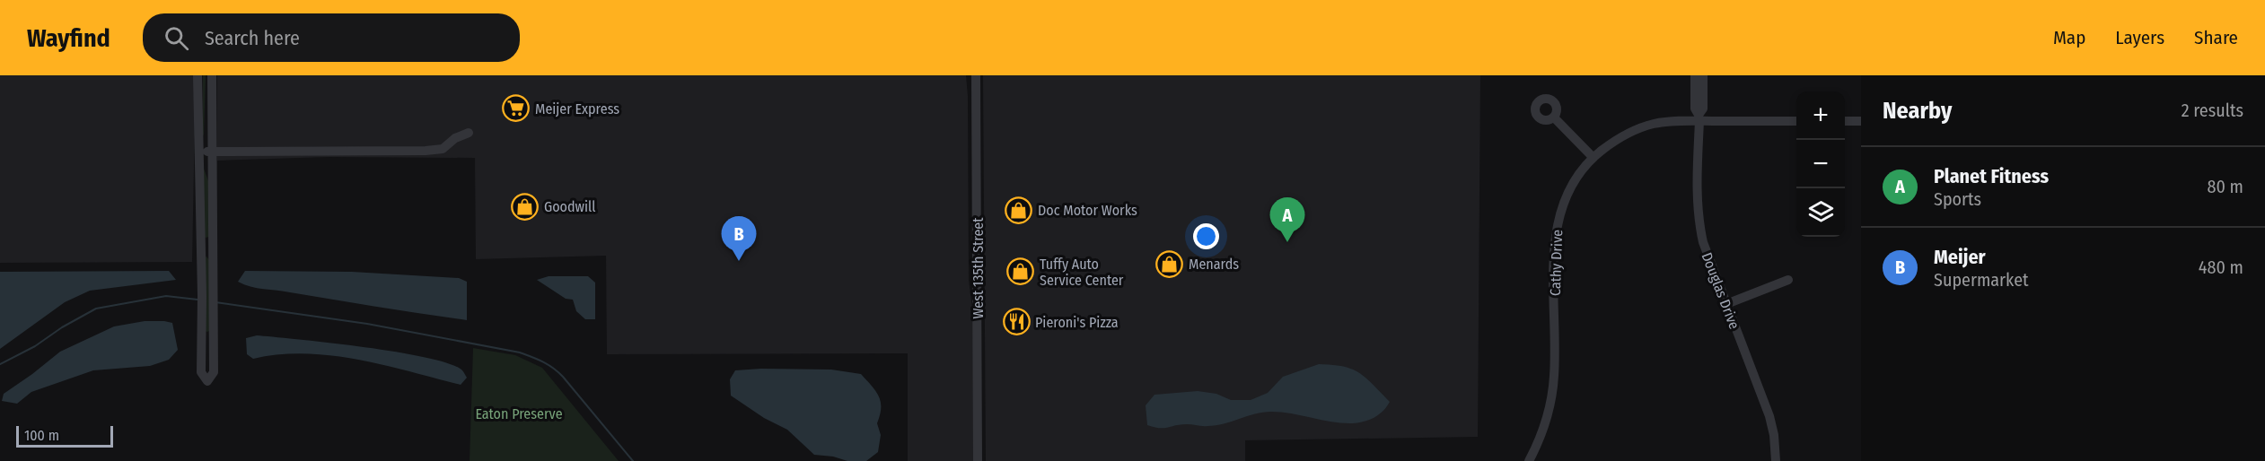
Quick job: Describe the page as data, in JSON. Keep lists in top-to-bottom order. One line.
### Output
{"streets":{"street":["Cathy Drive","West 135th Street","Douglas Drive"]},"crossings":[["Cathy Drive","Douglas Drive"]],"parks":["Eaton Preserve"],"places":{"supermarket":["Meijer Express"],"shop":["Goodwill","Doc Motor Works","Menards","Tuffy Auto Service Center"],"restaurant":["Pieroni's Pizza"]},"scale_bar":"100 m","page":{"header":"Wayfind","search":"Search here","nav":["Map","Layers","Share"],"heading":["Nearby","2 results"],"map_buttons":["+","−"],"list":[{"mark":"A","name":"Planet Fitness","note":"Sports","value":"80 m"},{"mark":"B","name":"Meijer","note":"Supermarket","value":"480 m"}],"pins":["A","B"],"scale":"100 m"}}
